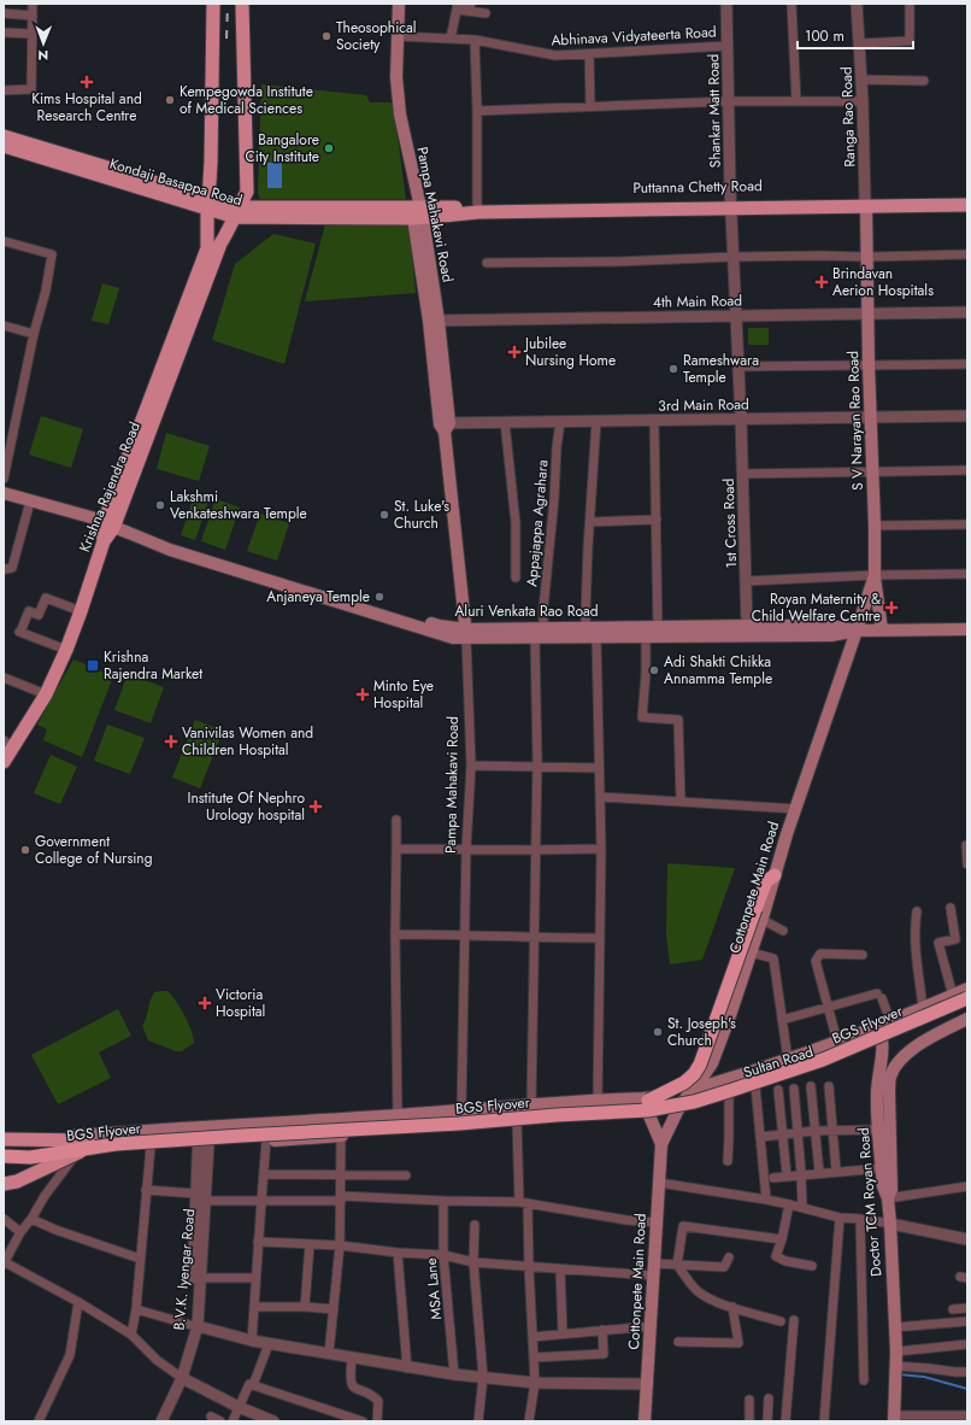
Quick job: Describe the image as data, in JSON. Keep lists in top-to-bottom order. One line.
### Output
{"streets":{"highway":["BGS Flyover"],"main road":["Kondaji Basappa Road","Puttanna Chetty Road","Pampa Mahakavi Road","S V Narayan Rao Road","Krishna Rajendra Road","Aluri Venkata Rao Road","Cottonpete Main Road","Sultan Road","Doctor TCM Royan Road"],"street":["Abhinava Vidyateerta Road","Shankar Matt Road","Ranga Rao Road","4th Main Road","3rd Main Road","Appajappa Agrahara","1st Cross Road","B.V.K. Iyengar Road","MSA Lane"]},"crossings":[["Abhinava Vidyateerta Road","Shankar Matt Road"],["Abhinava Vidyateerta Road","Pampa Mahakavi Road"],["Shankar Matt Road","Puttanna Chetty Road"],["Shankar Matt Road","4th Main Road"],["Shankar Matt Road","3rd Main Road"],["Shankar Matt Road","1st Cross Road"],["Ranga Rao Road","Puttanna Chetty Road"],["Ranga Rao Road","S V Narayan Rao Road"],["Kondaji Basappa Road","Puttanna Chetty Road"],["Kondaji Basappa Road","Pampa Mahakavi Road"],["Kondaji Basappa Road","Krishna Rajendra Road"],["Puttanna Chetty Road","Pampa Mahakavi Road"],["Puttanna Chetty Road","S V Narayan Rao Road"],["Pampa Mahakavi Road","4th Main Road"],["Pampa Mahakavi Road","3rd Main Road"],["Pampa Mahakavi Road","Aluri Venkata Rao Road"],["4th Main Road","S V Narayan Rao Road"],["3rd Main Road","S V Narayan Rao Road"],["3rd Main Road","Appajappa Agrahara"],["3rd Main Road","1st Cross Road"],["S V Narayan Rao Road","Aluri Venkata Rao Road"],["S V Narayan Rao Road","Cottonpete Main Road"],["Krishna Rajendra Road","Aluri Venkata Rao Road"],["Appajappa Agrahara","Aluri Venkata Rao Road"],["1st Cross Road","Aluri Venkata Rao Road"],["Aluri Venkata Rao Road","Cottonpete Main Road"],["Cottonpete Main Road","BGS Flyover"],["Cottonpete Main Road","Sultan Road"],["BGS Flyover","Sultan Road"],["Sultan Road","Doctor TCM Royan Road"],["Sultan Road","B.V.K. Iyengar Road"]],"places":{"other":["Theosophical Society","Kempegowda Institute of Medical Sciences","Bangalore City Institute","Rameshwara Temple","Lakshmi Venkateshwara Temple","St. Luke's Church","Anjaneya Temple","Adi Shakti Chikka Annamma Temple","Government College of Nursing","St. Joseph's Church"],"health":["Kims Hospital and Research Centre","Brindavan Aerion Hospitals","Jubilee Nursing Home","Royan Maternity & Child Welfare Centre","Minto Eye Hospital","Vanivilas Women and Children Hospital","Institute Of Nephro Urology hospital","Victoria Hospital"],"transit":["Krishna Rajendra Market"]},"scale_bar":"100 m","north":"bottom"}
